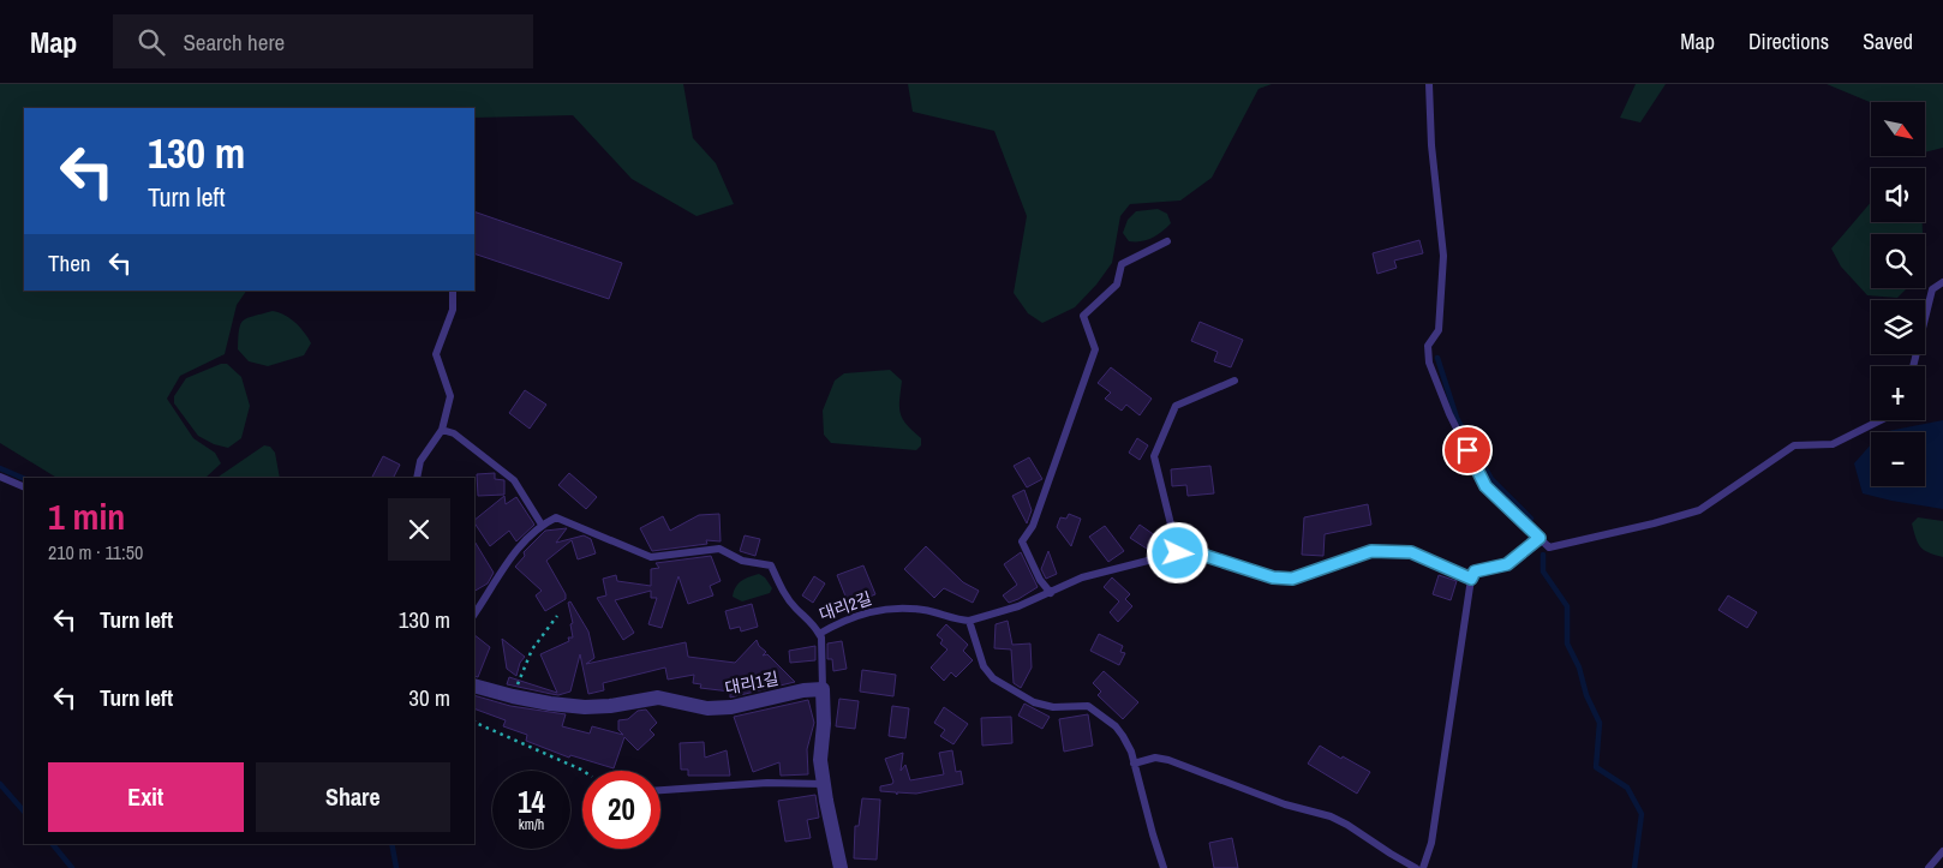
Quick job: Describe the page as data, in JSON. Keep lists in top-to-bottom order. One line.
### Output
{"streets":{"street":["대리1길"],"lane":["대리2길"]},"north":"bottom right","page":{"header":"Map","search":"Search here","nav":["Map","Directions","Saved"],"map_buttons":["+","−"],"turn":["130 m","Turn left"],"then":"Then","heading":["1 min","210 m · 11:50"],"list":[{"name":"Turn left","value":"130 m"},{"name":"Turn left","value":"30 m"}],"buttons":["Exit","Share"],"speed":"14 km/h","limit":"20"}}
